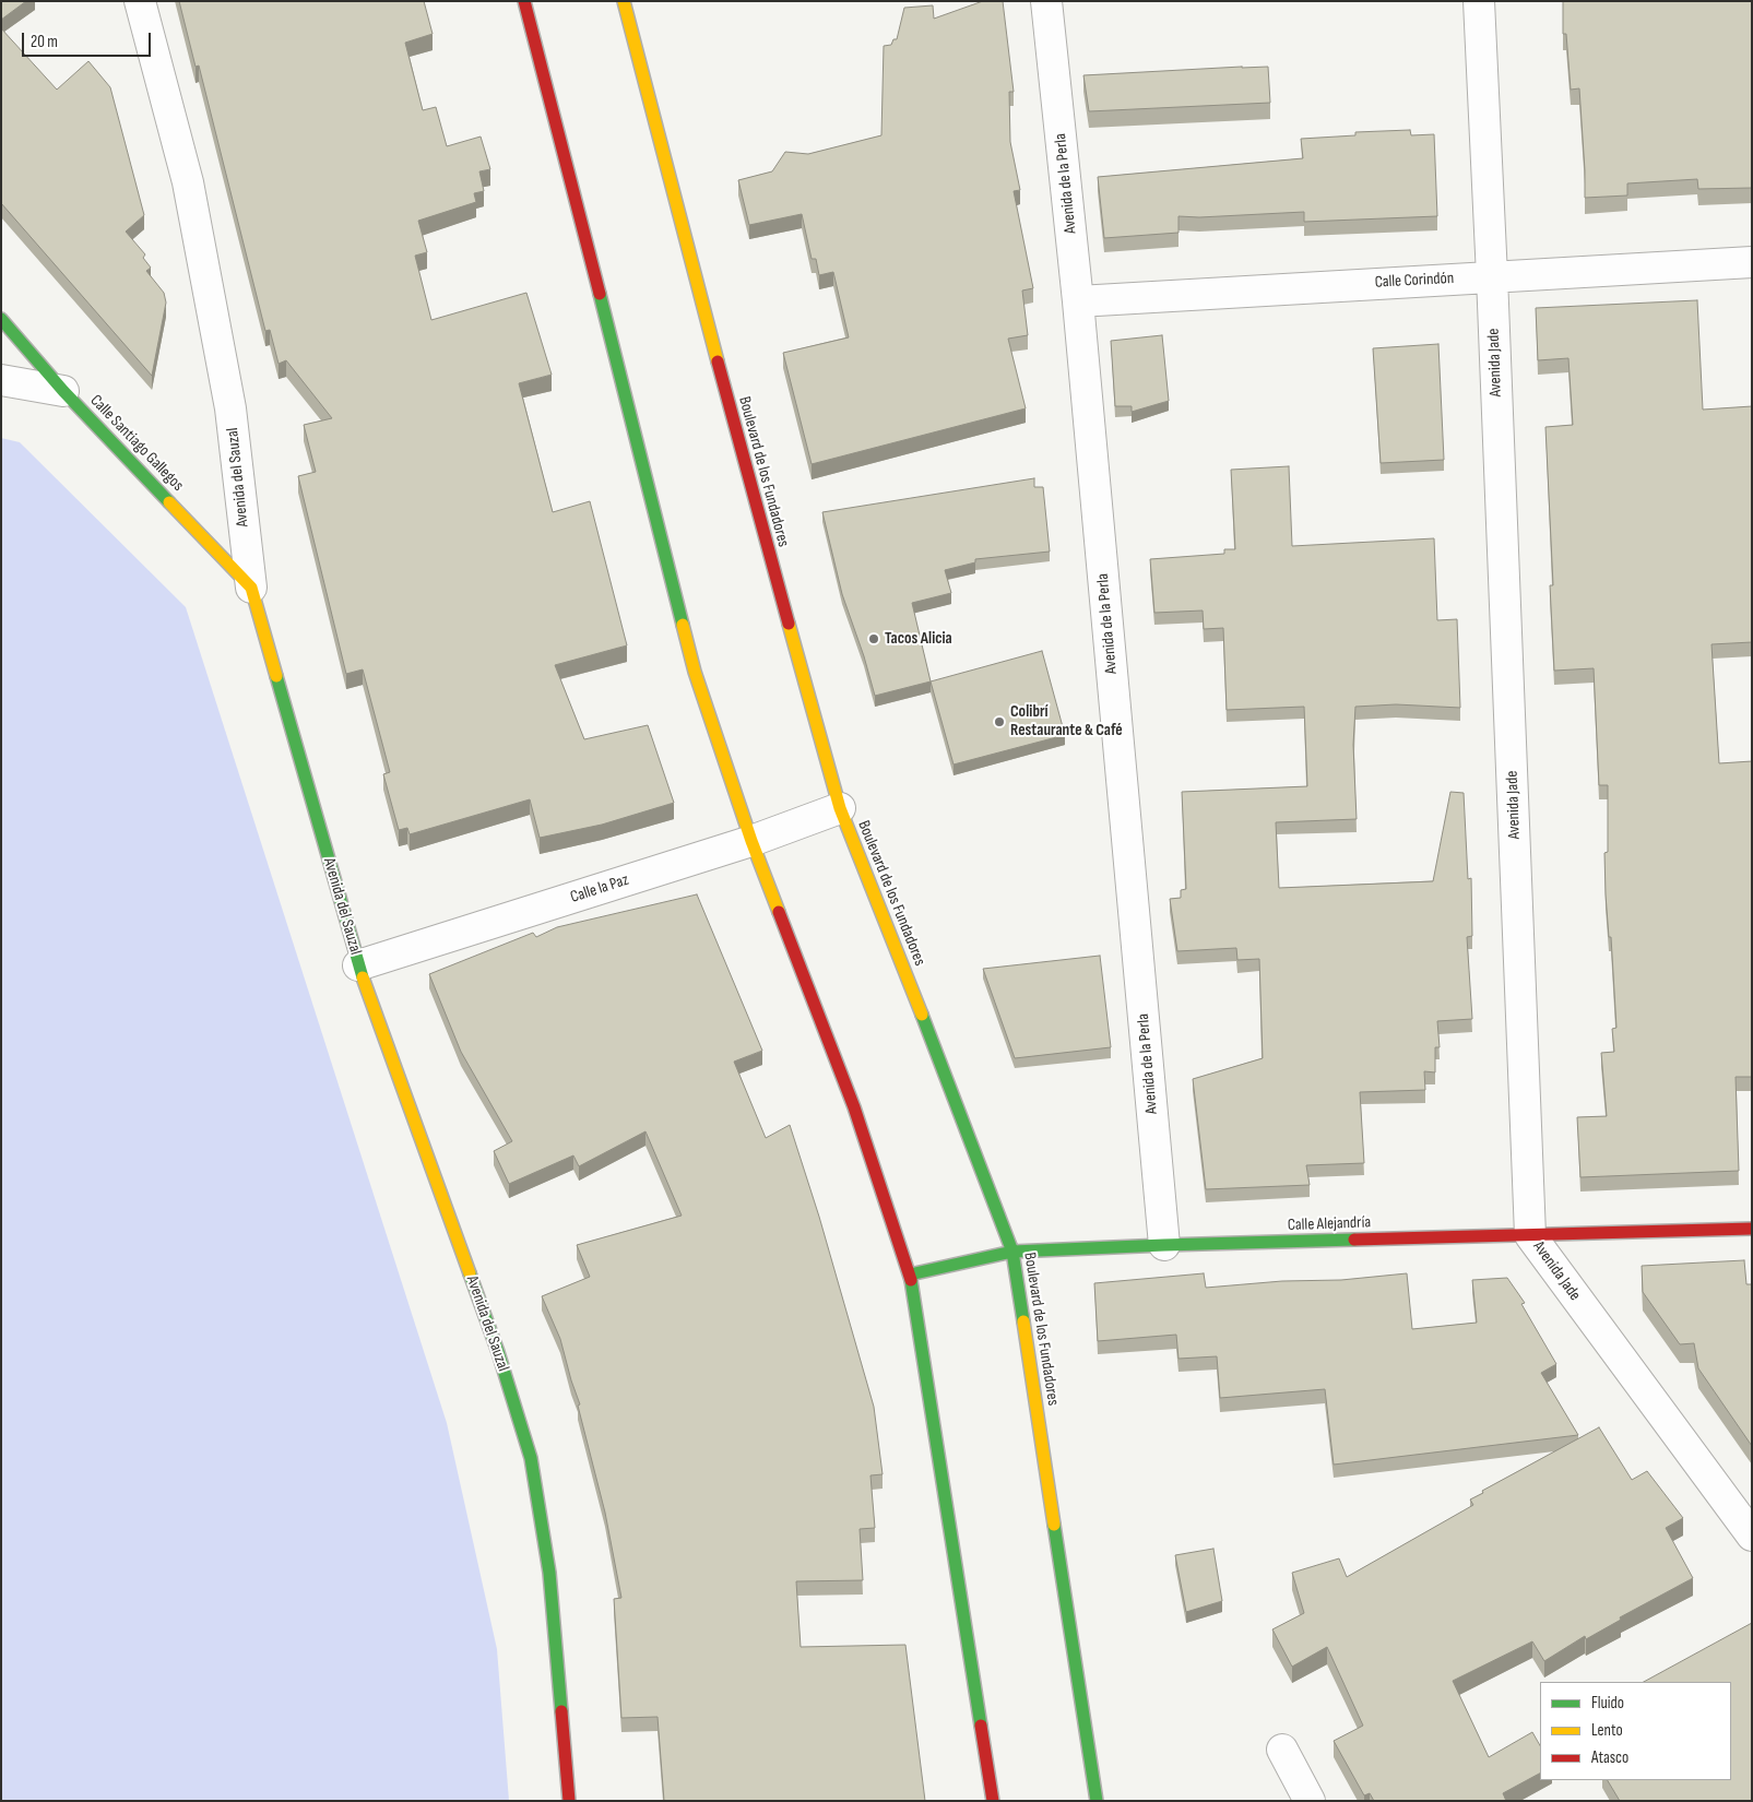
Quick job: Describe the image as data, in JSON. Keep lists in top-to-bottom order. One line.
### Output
{"streets":{"main road":["Calle Santiago Gallegos","Boulevard de los Fundadores","Avenida del Sauzal","Calle Alejandría"],"street":["Avenida de la Perla","Calle Corindón","Avenida Jade","Calle la Paz"]},"crossings":[["Avenida de la Perla","Calle Corindón"],["Avenida de la Perla","Calle Alejandría"],["Calle Corindón","Avenida Jade"],["Avenida Jade","Calle Alejandría"],["Calle Santiago Gallegos","Avenida del Sauzal"],["Boulevard de los Fundadores","Calle la Paz"],["Boulevard de los Fundadores","Calle Alejandría"],["Avenida del Sauzal","Calle la Paz"]],"places":["Tacos Alicia","Colibrí Restaurante & Café"],"legend":["Fluido","Lento","Atasco"],"scale_bar":"20 m"}
